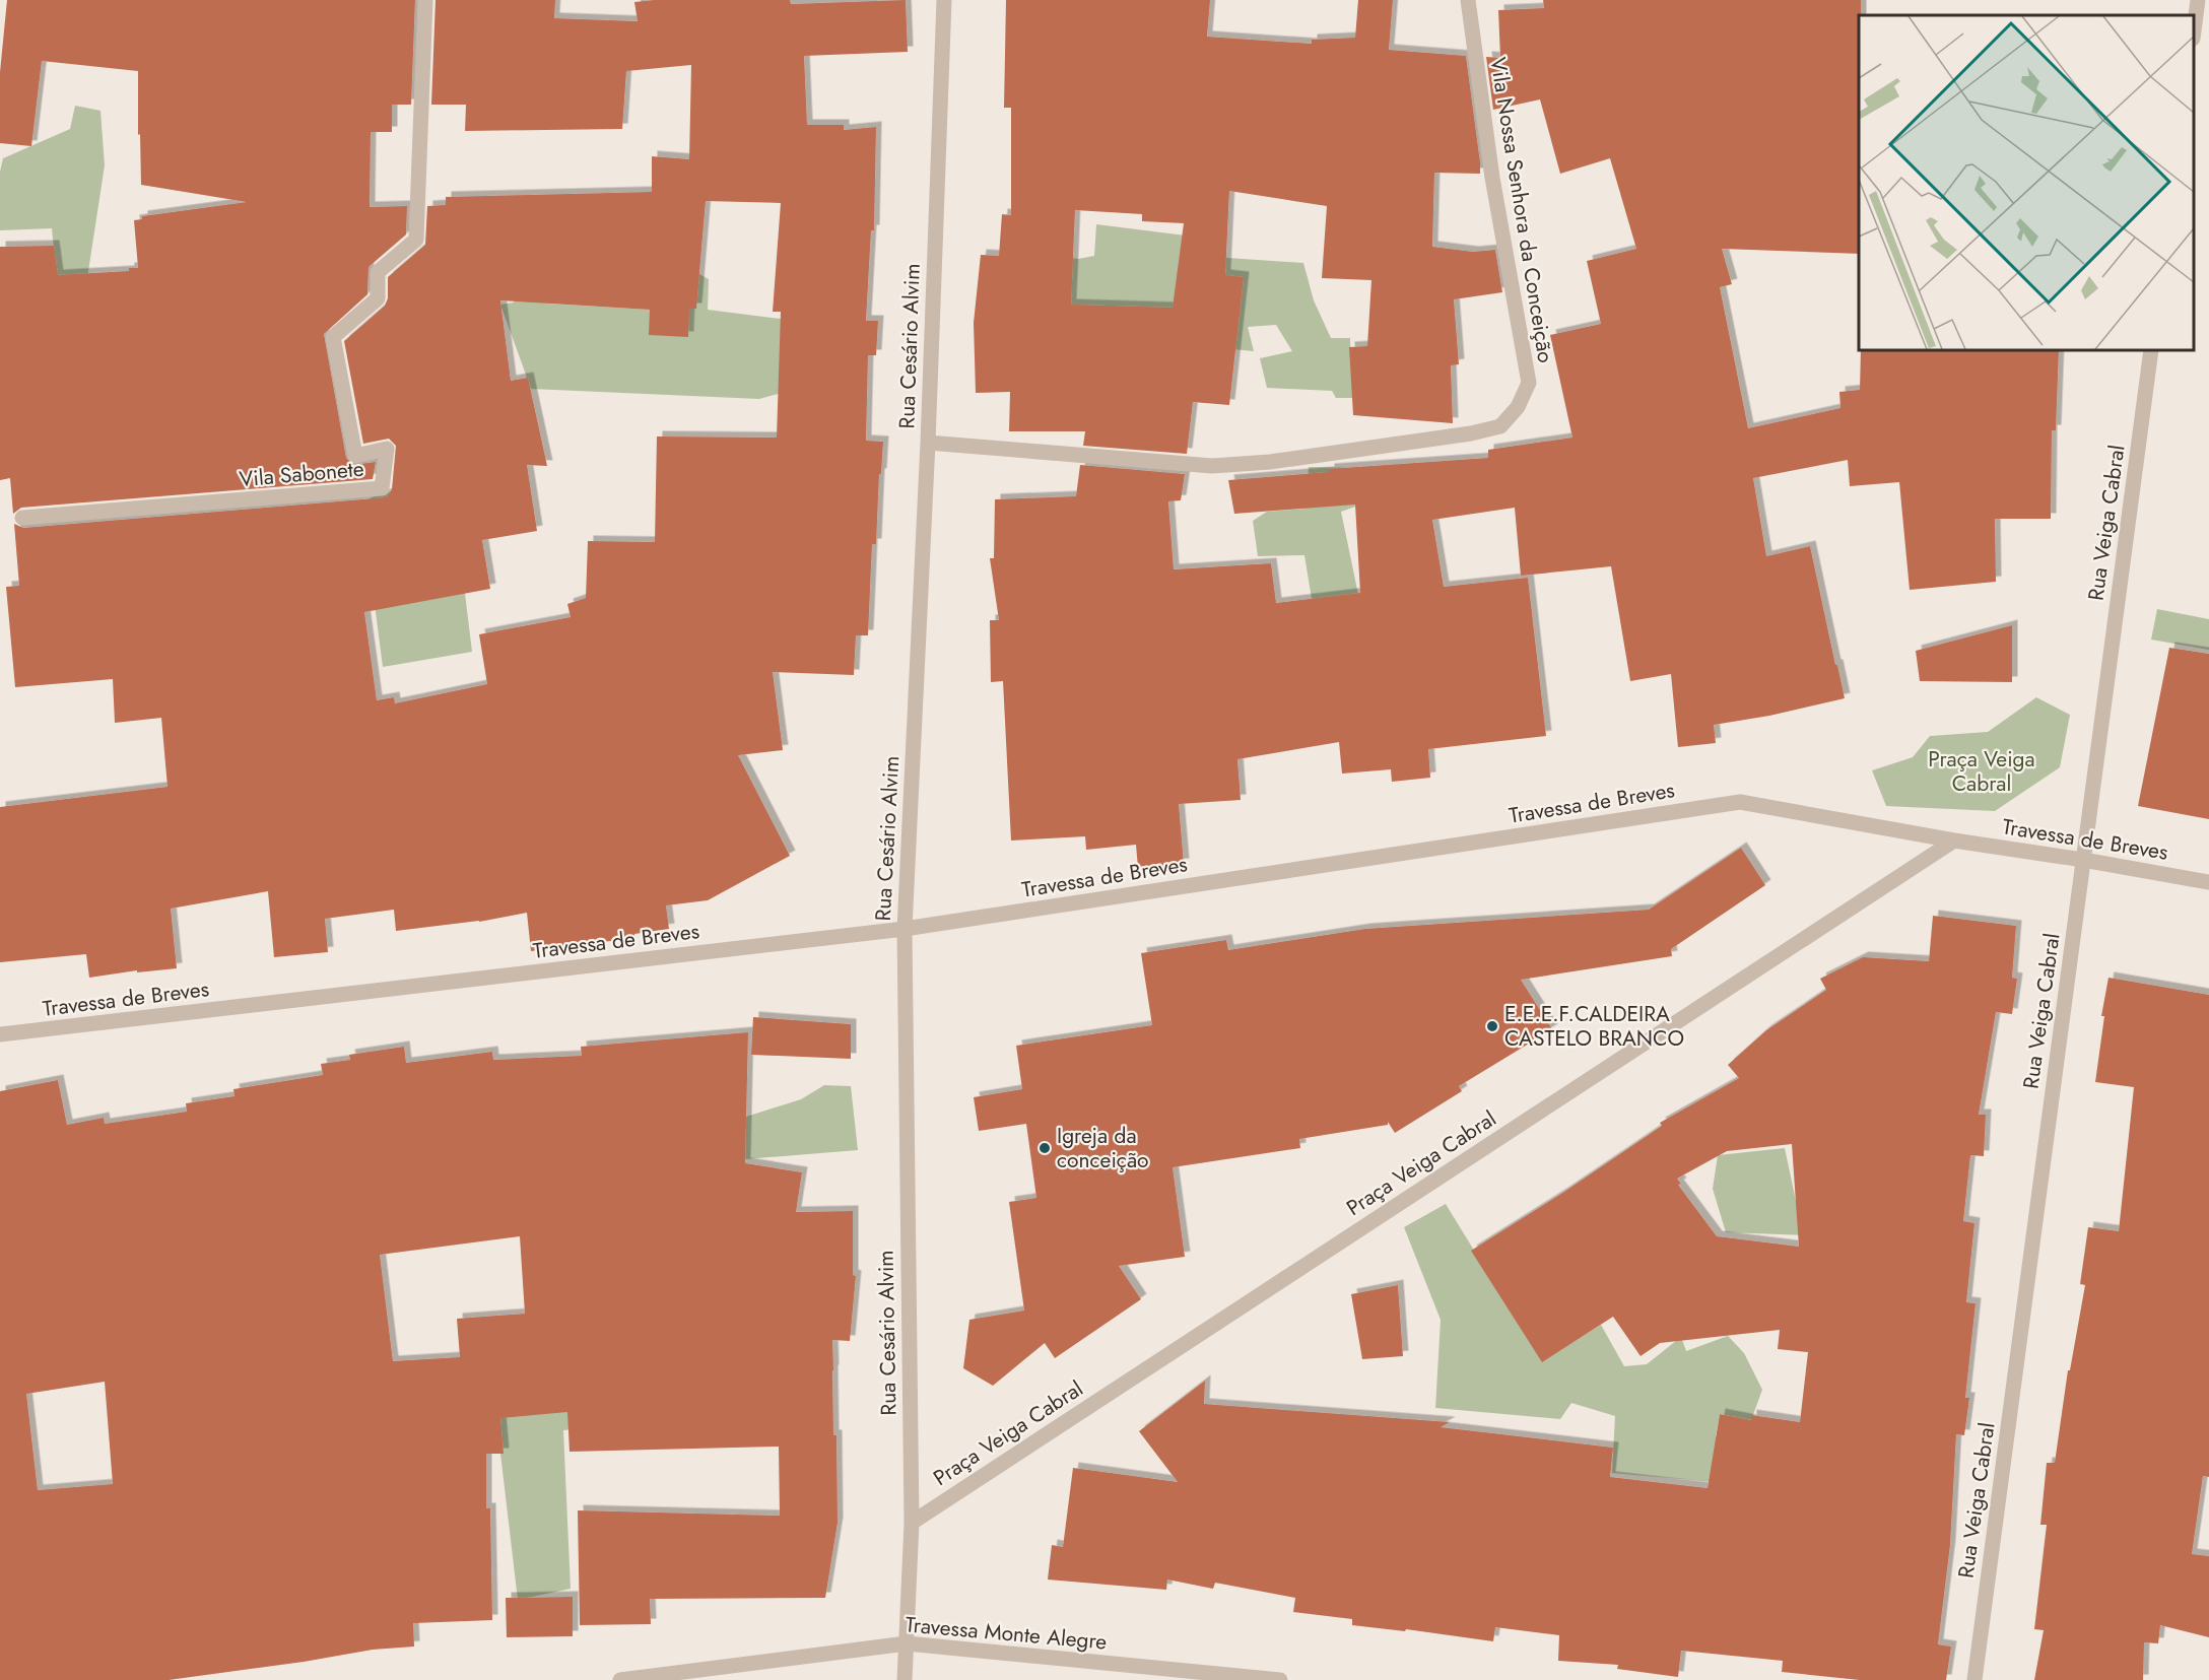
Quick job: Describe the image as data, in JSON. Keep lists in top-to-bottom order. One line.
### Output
{"streets":{"street":["Vila Nossa Senhora da Conceição","Rua Cesário Alvim","Vila Sabonete","Rua Veiga Cabral","Travessa de Breves","Praça Veiga Cabral","Travessa Monte Alegre"]},"crossings":[["Vila Nossa Senhora da Conceição","Rua Cesário Alvim"],["Rua Cesário Alvim","Travessa de Breves"],["Rua Cesário Alvim","Praça Veiga Cabral"],["Rua Cesário Alvim","Travessa Monte Alegre"],["Rua Veiga Cabral","Travessa de Breves"],["Travessa de Breves","Praça Veiga Cabral"]],"parks":["Praça Veiga Cabral"],"places":["E.E.E.F.CALDEIRA CASTELO BRANCO","Igreja da conceição"]}
